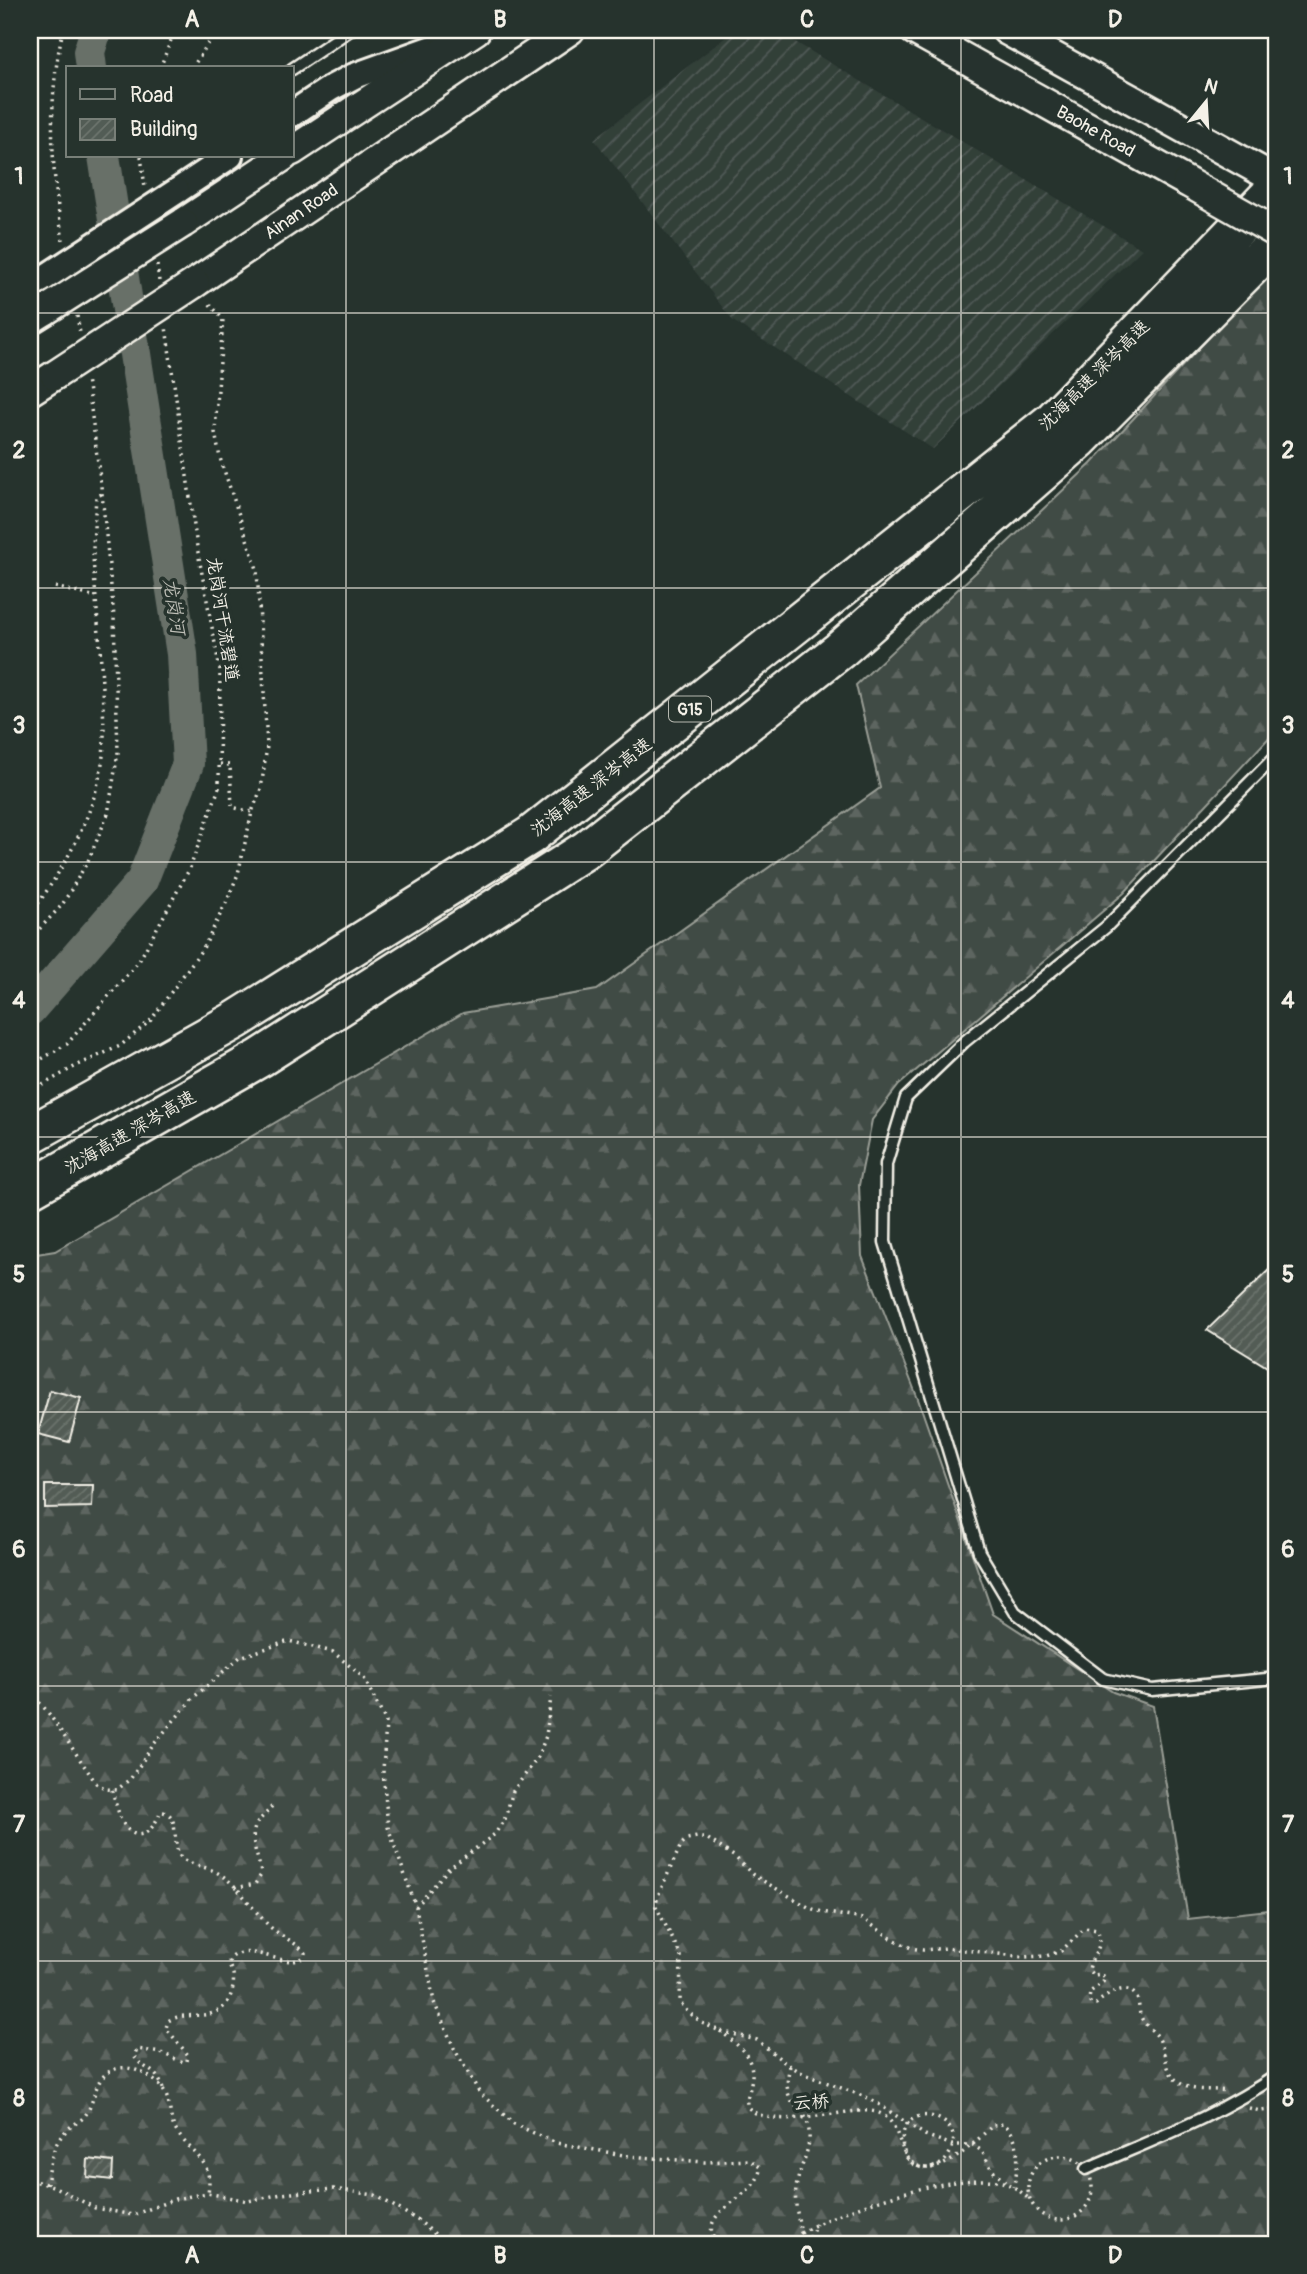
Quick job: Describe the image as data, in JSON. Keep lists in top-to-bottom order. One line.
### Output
{"streets":{"highway":["沈海高速 深岑高速","G15"],"main road":["Baohe Road","Ainan Road"],"path":["龙岗河干流碧道","云桥"]},"water":["龙岗河"],"legend":["Road","Building"],"north":"top","grid":{"columns":["A","B","C","D"],"rows":["1","2","3","4","5","6","7","8"]}}
